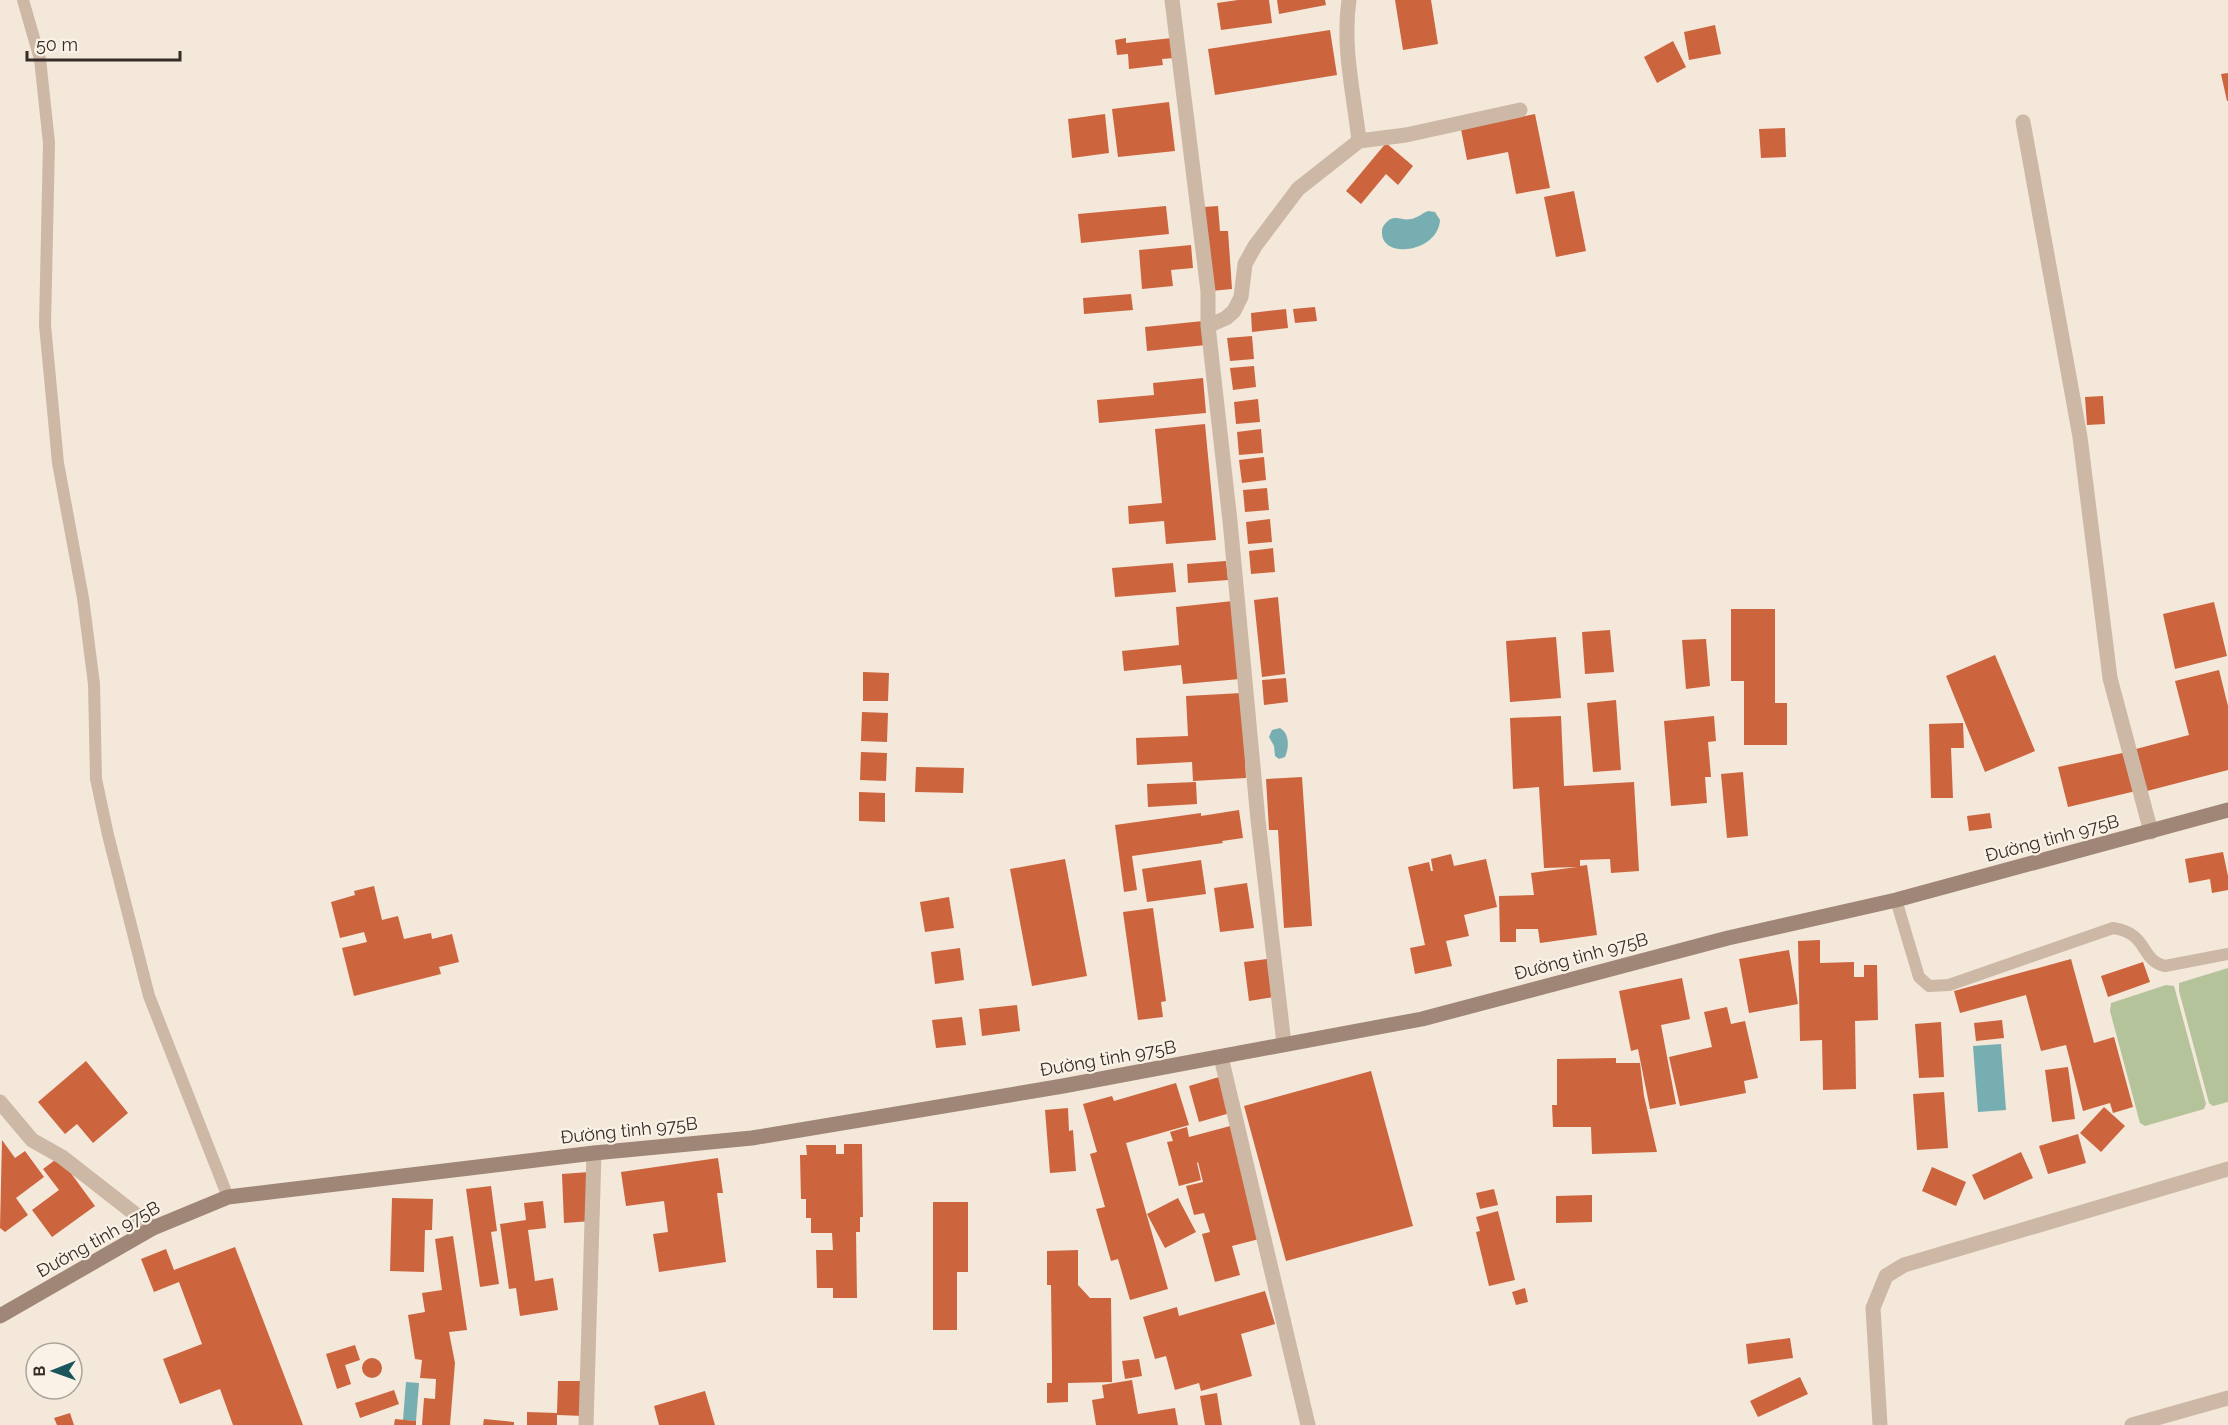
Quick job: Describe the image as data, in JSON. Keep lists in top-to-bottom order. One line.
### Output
{"streets":{"main road":["Đường tỉnh 975B"]},"scale_bar":"50 m","north":"left"}
